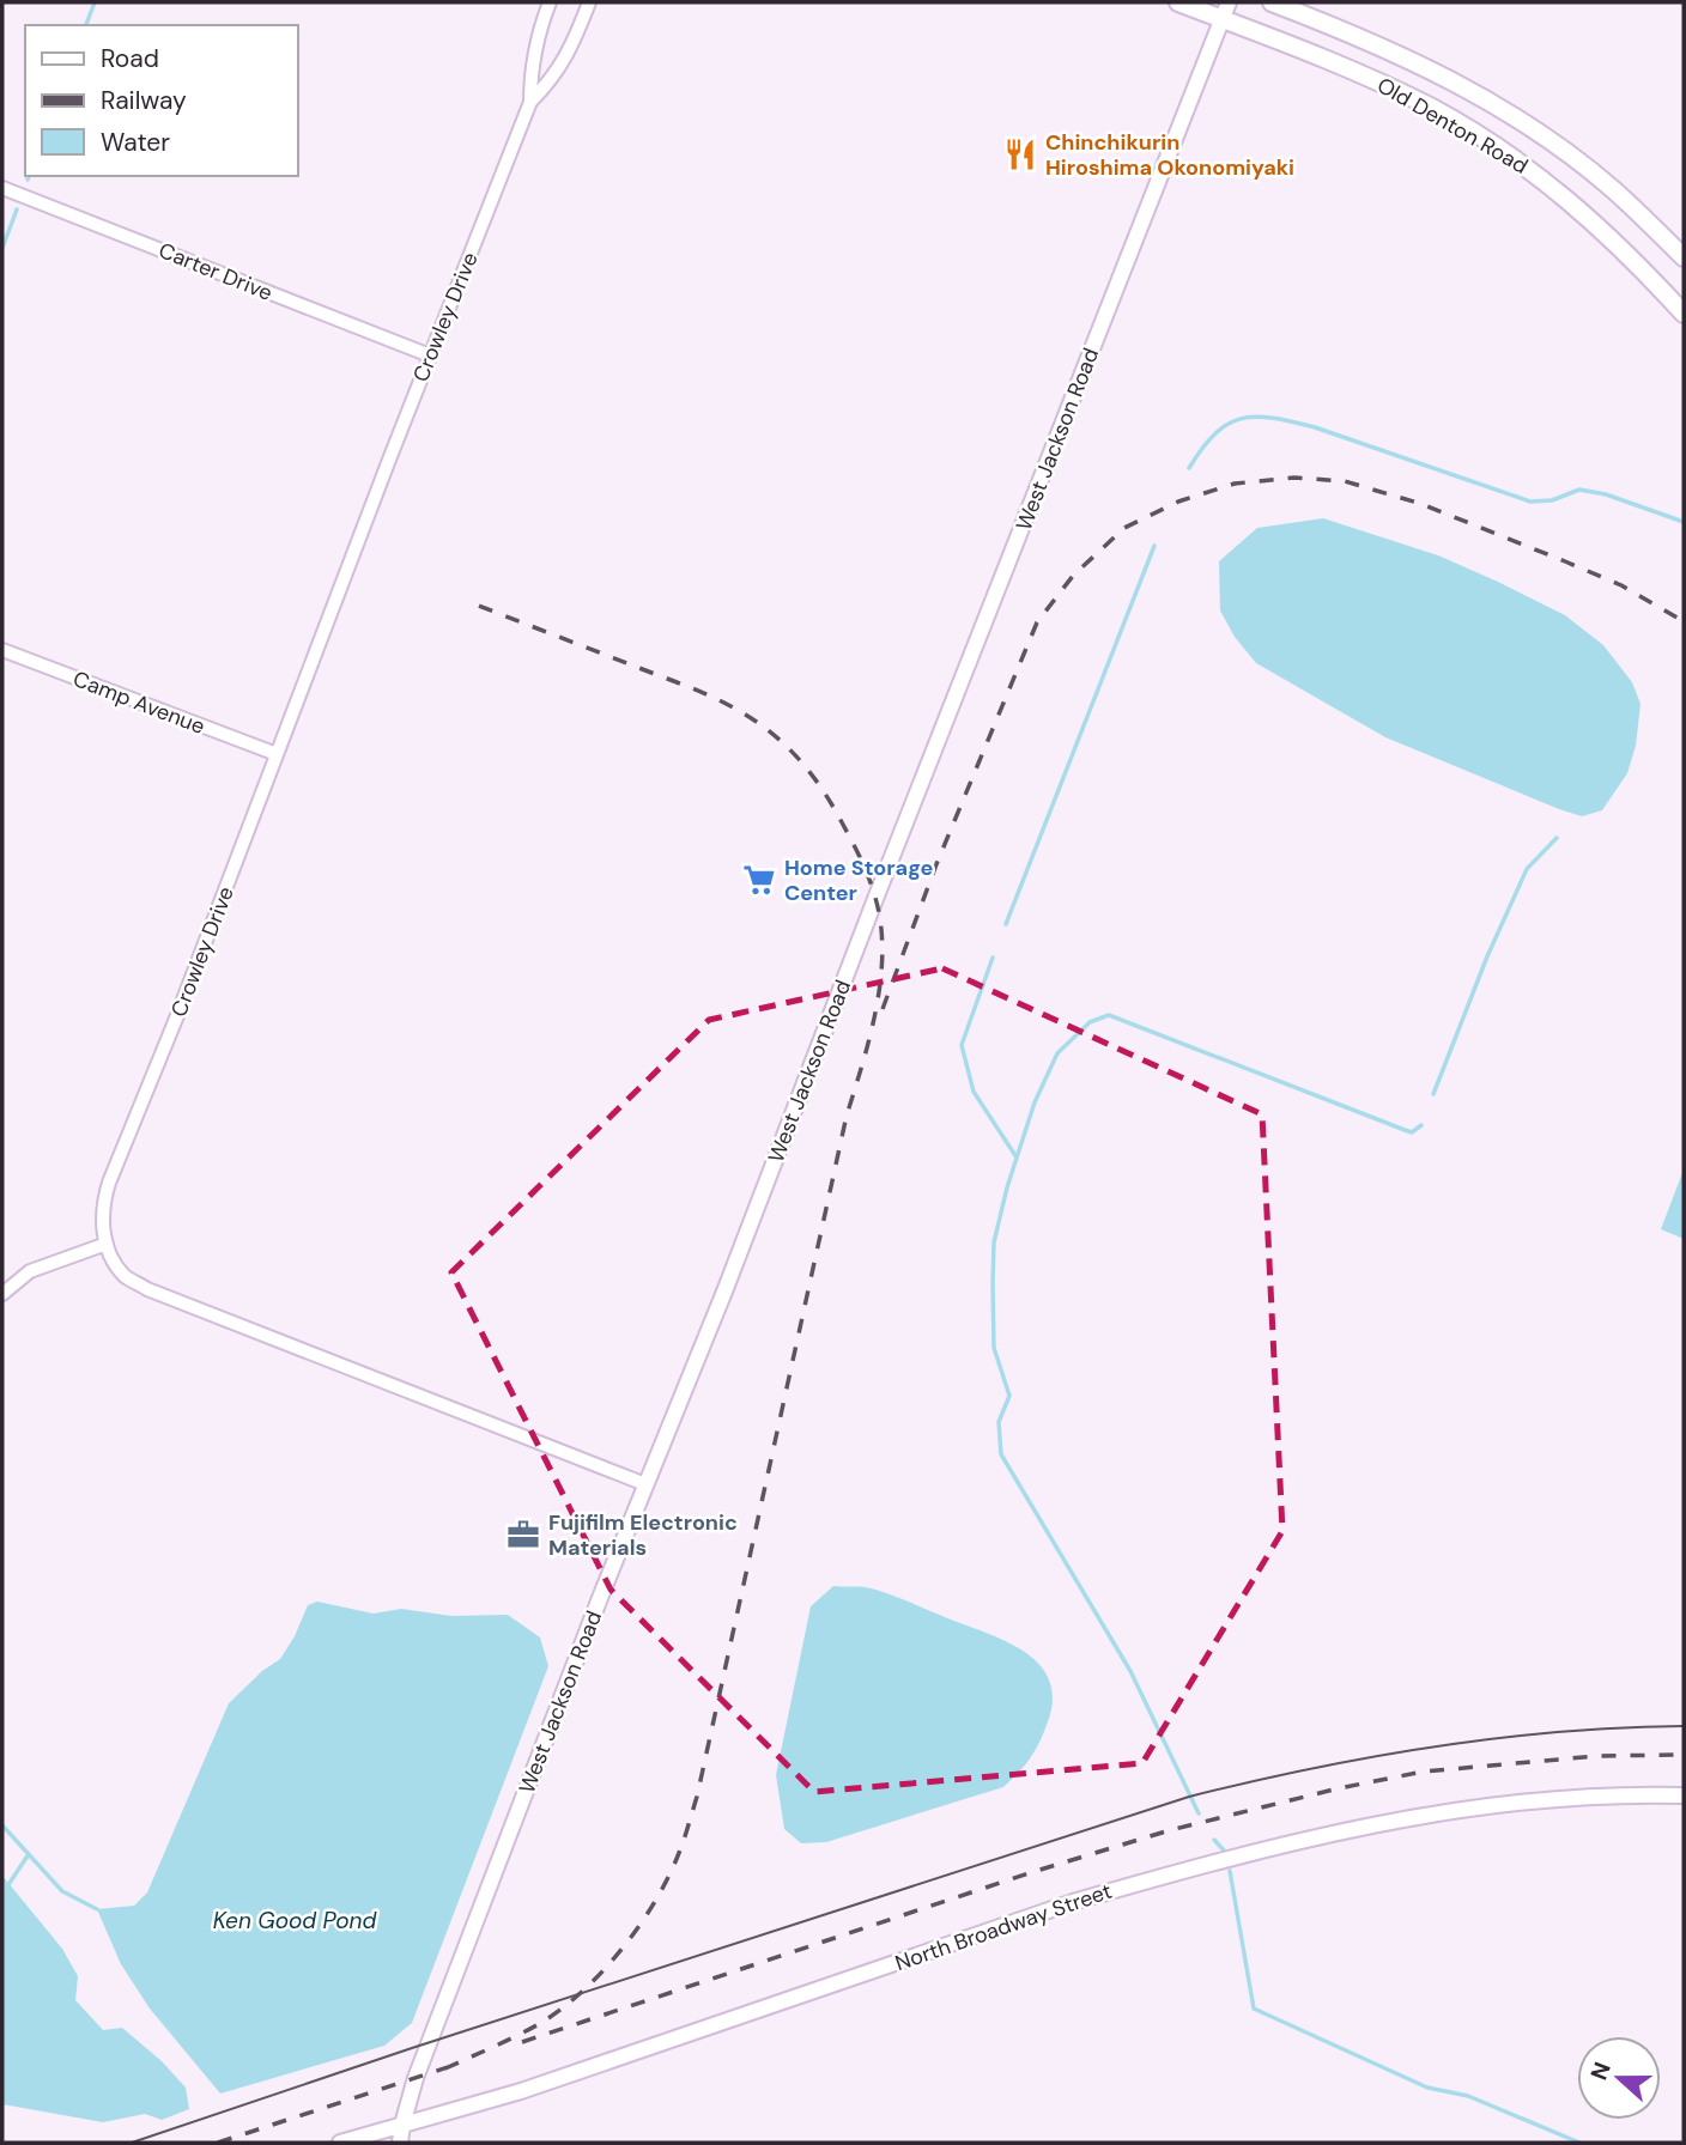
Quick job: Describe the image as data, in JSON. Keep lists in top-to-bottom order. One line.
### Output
{"streets":{"main road":["Old Denton Road"],"street":["Carter Drive","Crowley Drive","West Jackson Road","Camp Avenue","North Broadway Street"]},"crossings":[["Old Denton Road","West Jackson Road"],["Carter Drive","Crowley Drive"],["Crowley Drive","West Jackson Road"],["Crowley Drive","Camp Avenue"],["West Jackson Road","North Broadway Street"]],"water":["Ken Good Pond"],"places":{"restaurant":["Chinchikurin Hiroshima Okonomiyaki"],"supermarket":["Home Storage Center"],"office":["Fujifilm Electronic Materials"]},"legend":["Road","Railway","Water"],"north":"left"}
